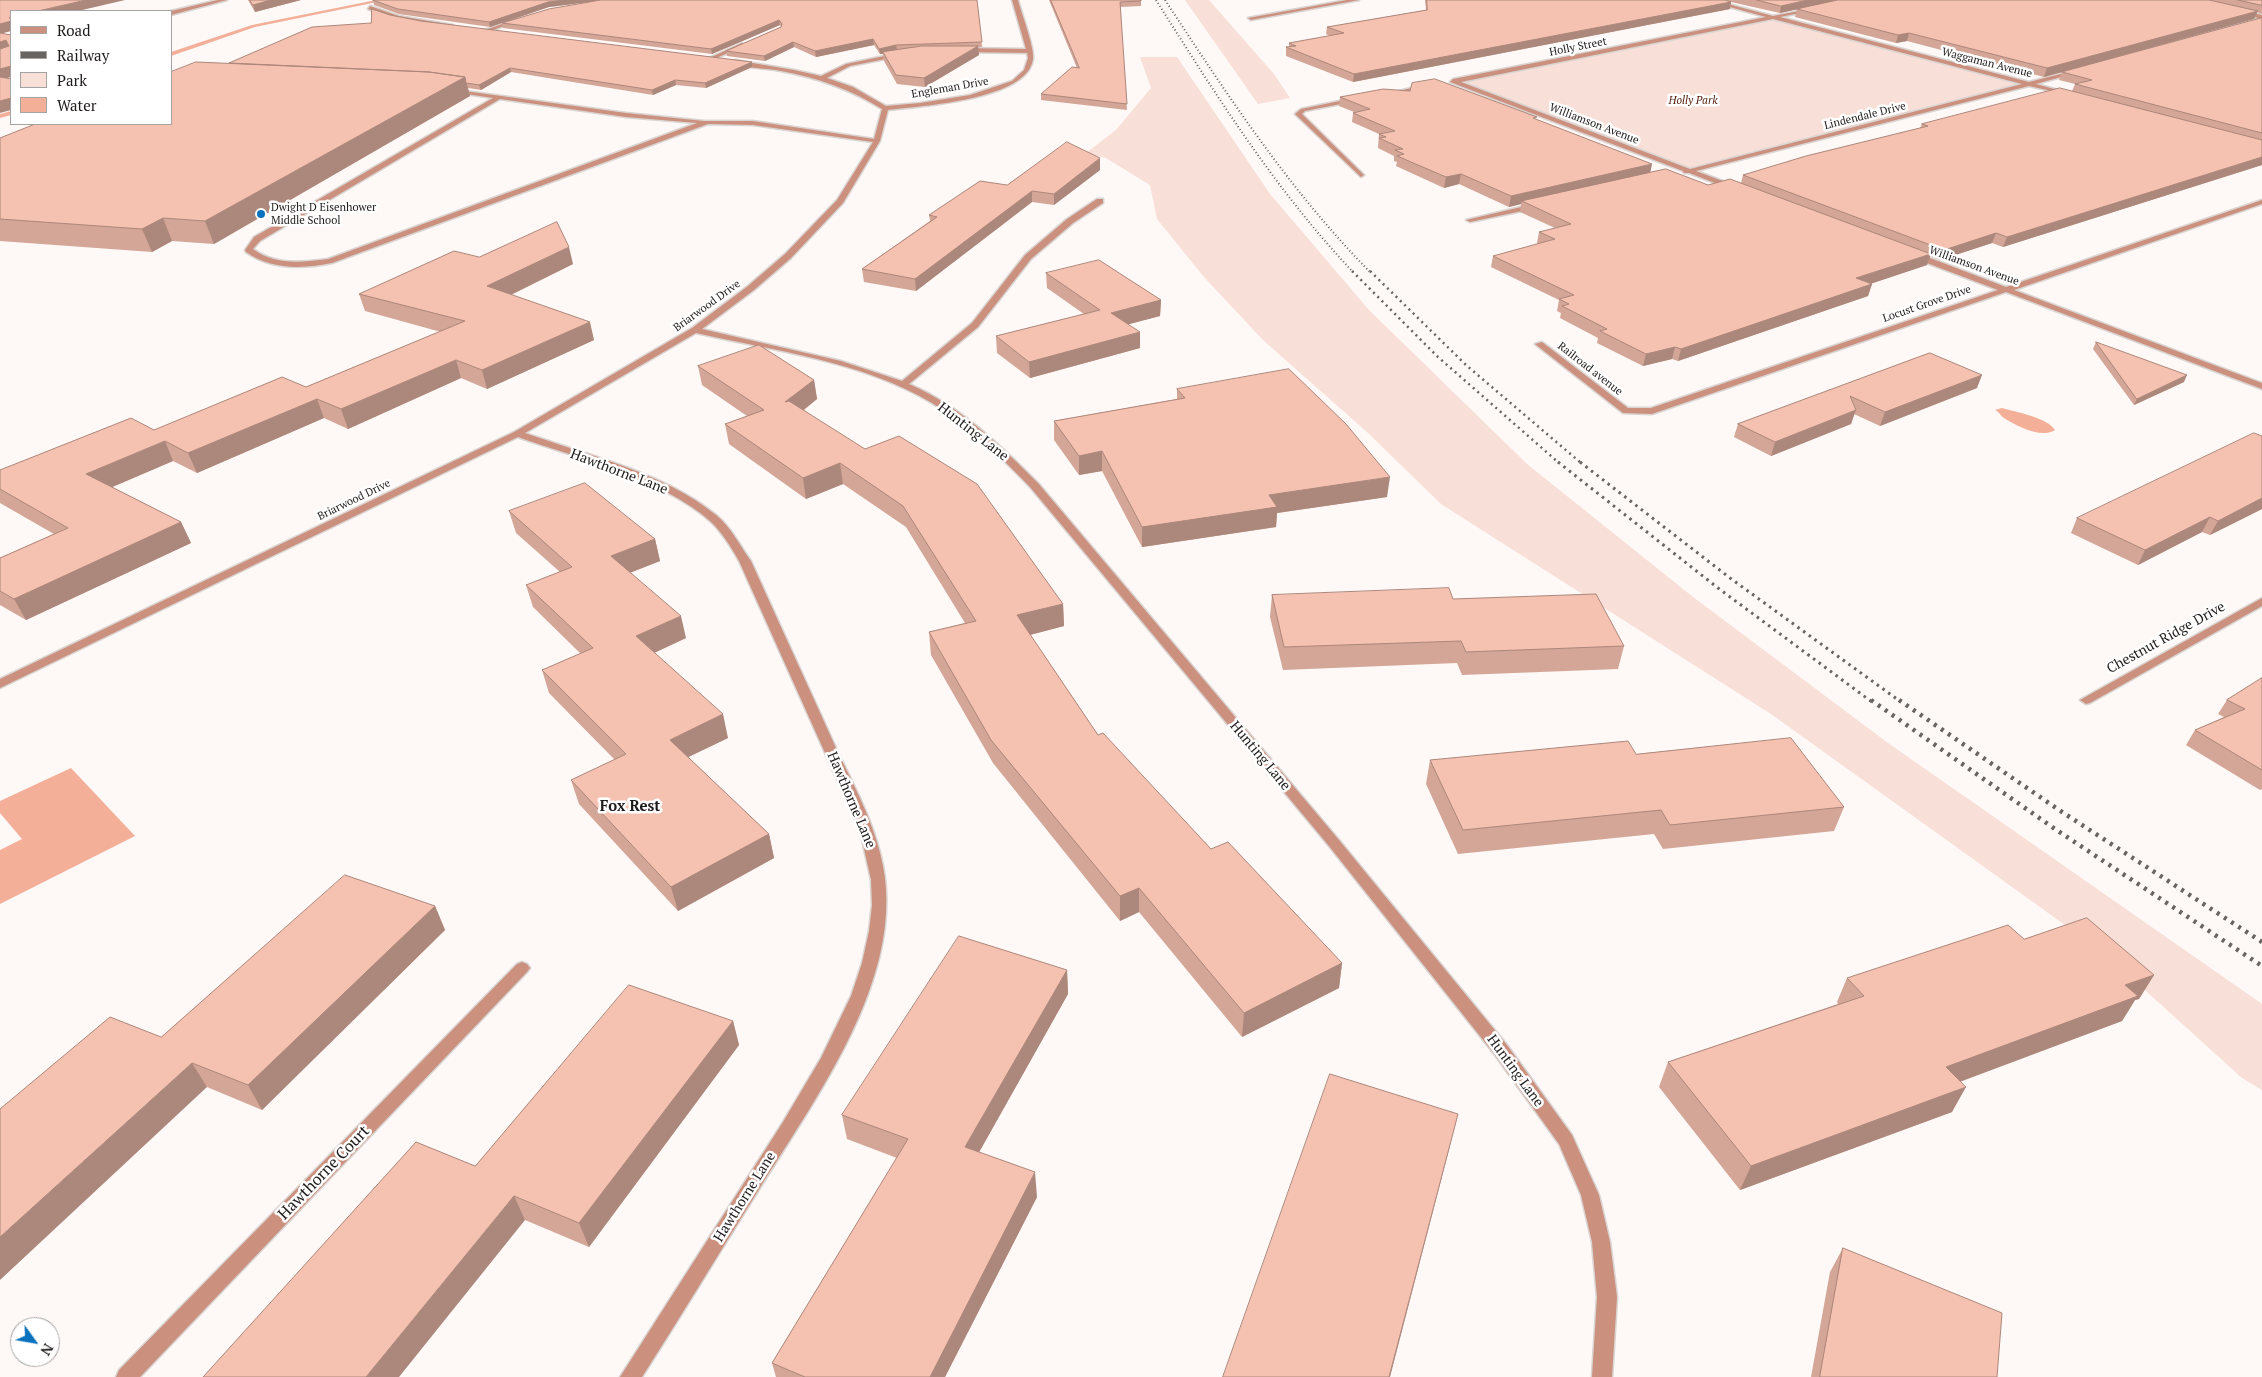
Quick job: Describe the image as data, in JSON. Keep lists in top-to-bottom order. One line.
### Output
{"streets":{"street":["Holly Street","Waggaman Avenue","Engleman Drive","Lindendale Drive","Williamson Avenue","Locust Grove Drive","Briarwood Drive","Railroad avenue","Hunting Lane","Hawthorne Lane","Chestnut Ridge Drive","Hawthorne Court"]},"crossings":[["Holly Street","Waggaman Avenue"],["Holly Street","Williamson Avenue"],["Waggaman Avenue","Lindendale Drive"],["Engleman Drive","Briarwood Drive"],["Lindendale Drive","Williamson Avenue"],["Williamson Avenue","Locust Grove Drive"],["Locust Grove Drive","Railroad avenue"],["Briarwood Drive","Hunting Lane"],["Briarwood Drive","Hawthorne Lane"]],"districts":["Fox Rest"],"parks":["Holly Park"],"places":["Dwight D Eisenhower Middle School"],"legend":["Road","Railway","Park","Water"],"north":"bottom right"}
